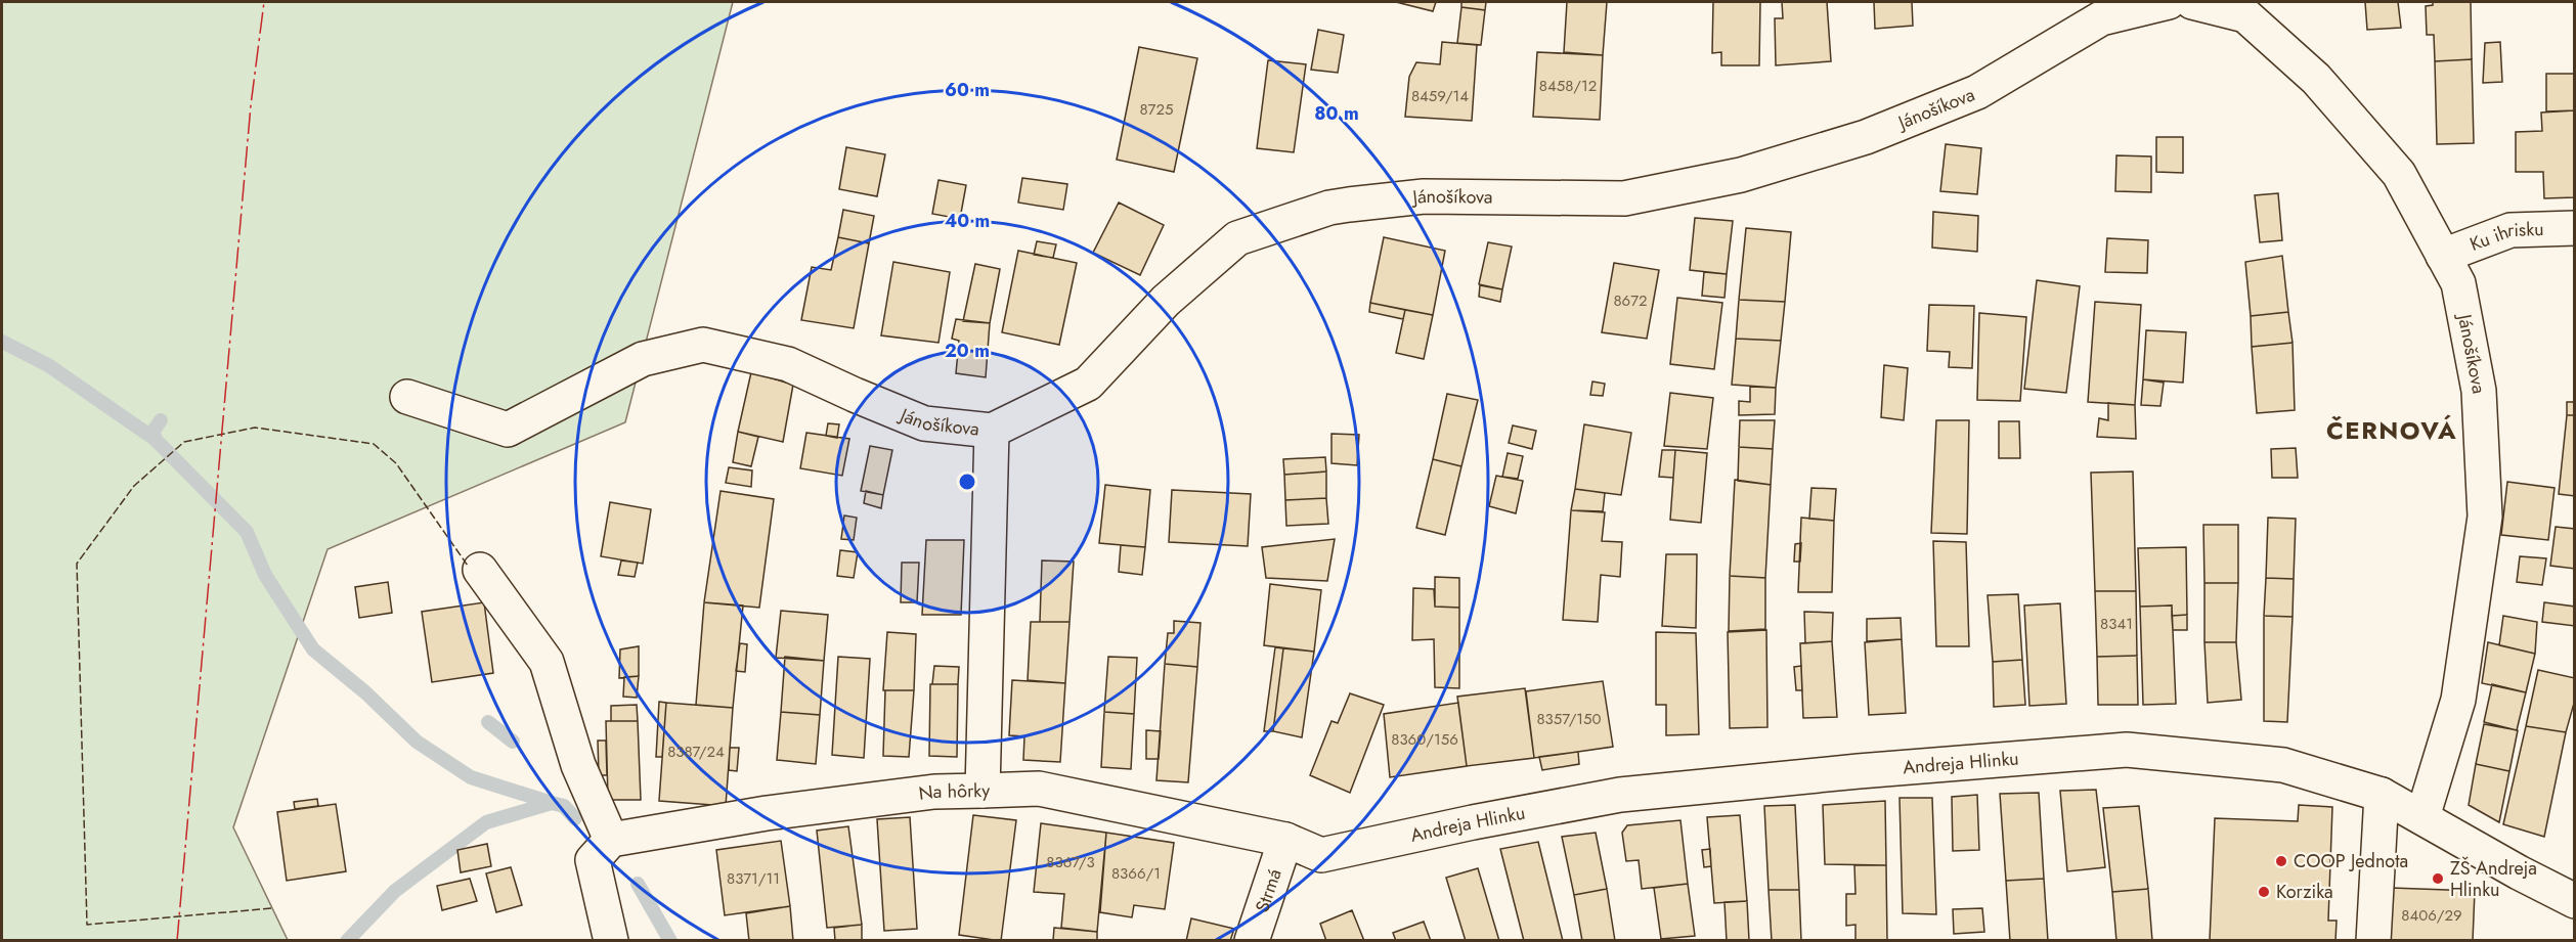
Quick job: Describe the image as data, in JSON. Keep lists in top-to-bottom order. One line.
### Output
{"streets":{"street":["Jánošíkova","Ku ihrisku","Andreja Hlinku","Na hôrky","Strmá"]},"crossings":[["Jánošíkova","Ku ihrisku"],["Jánošíkova","Andreja Hlinku"],["Andreja Hlinku","Na hôrky"],["Na hôrky","Strmá"]],"districts":["ČERNOVÁ"],"places":["COOP Jednota","ZŠ Andreja Hlinku","Korzika"],"house_numbers":["8458/12","8459/14","8725","8672","8341","8357/150","8360/156","8387/24","8367/3","8366/1","8371/11","8406/29"],"rings":["60 m","80 m","40 m","20 m"]}
